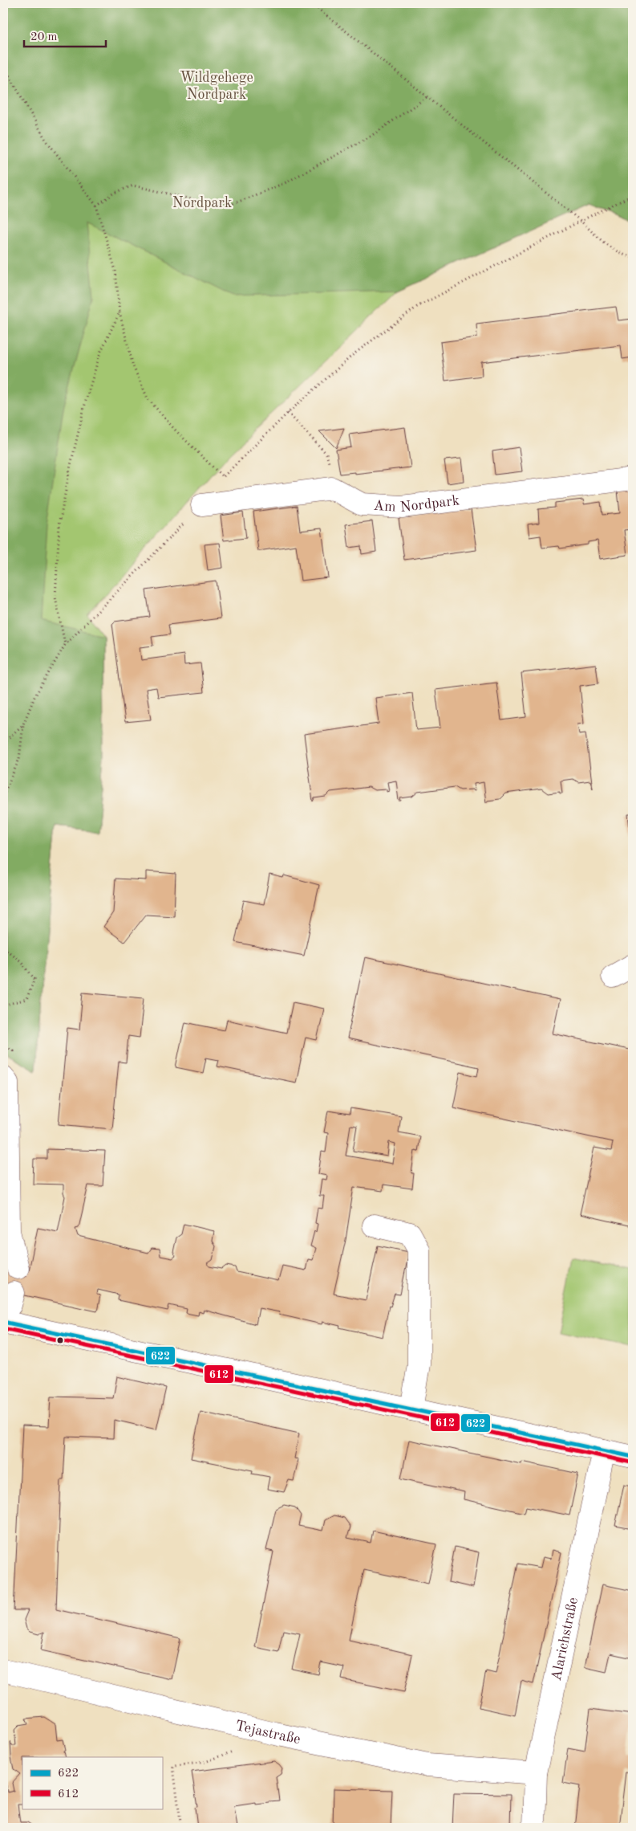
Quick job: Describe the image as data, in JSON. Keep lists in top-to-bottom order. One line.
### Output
{"streets":{"street":["Am Nordpark","Alarichstraße","Tejastraße"]},"crossings":[["Alarichstraße","Tejastraße"]],"parks":["Wildgehege Nordpark","Nordpark"],"lines":["transit line 622","transit line 612"],"legend":["622","612"],"scale_bar":"20 m"}
